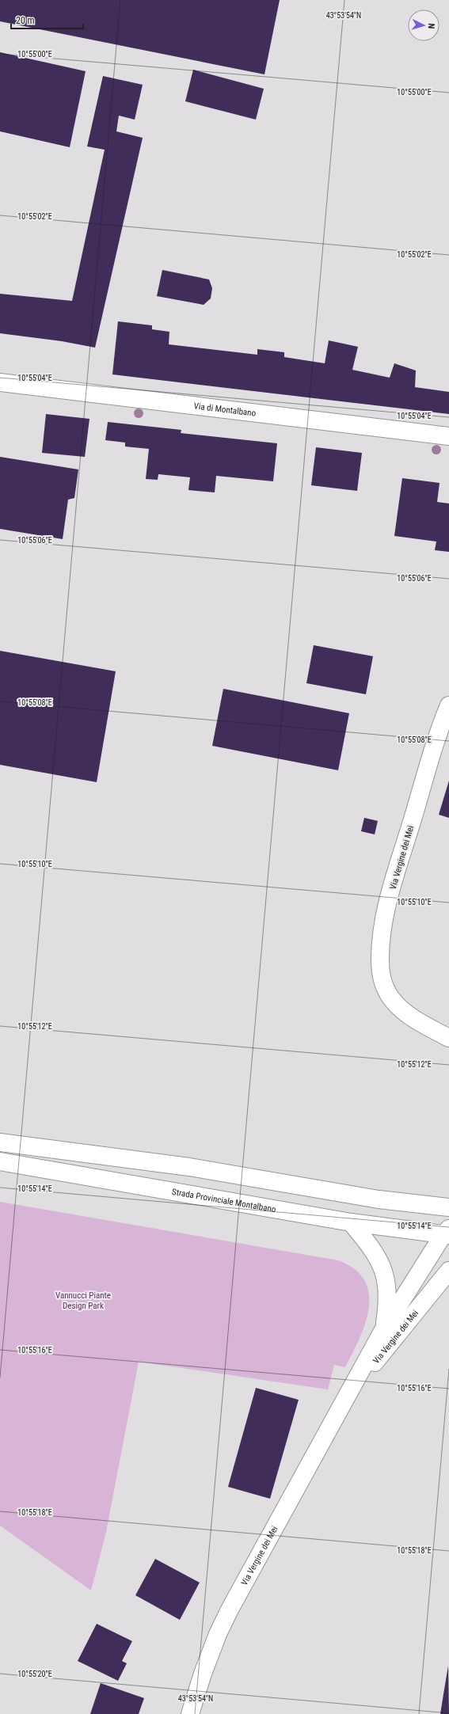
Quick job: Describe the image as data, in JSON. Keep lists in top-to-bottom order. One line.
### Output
{"streets":{"street":["Via di Montalbano","Via Vergine dei Mei","Strada Provinciale Montalbano"]},"crossings":[["Via Vergine dei Mei","Strada Provinciale Montalbano"]],"parks":["Vannucci Piante Design Park"],"scale_bar":"20 m","north":"right","coordinates":["43°53'54\"N","10°55'00\"E","10°55'02\"E","10°55'04\"E","10°55'06\"E","10°55'08\"E","10°55'10\"E","10°55'12\"E","10°55'14\"E","10°55'16\"E","10°55'18\"E","10°55'20\"E"]}
